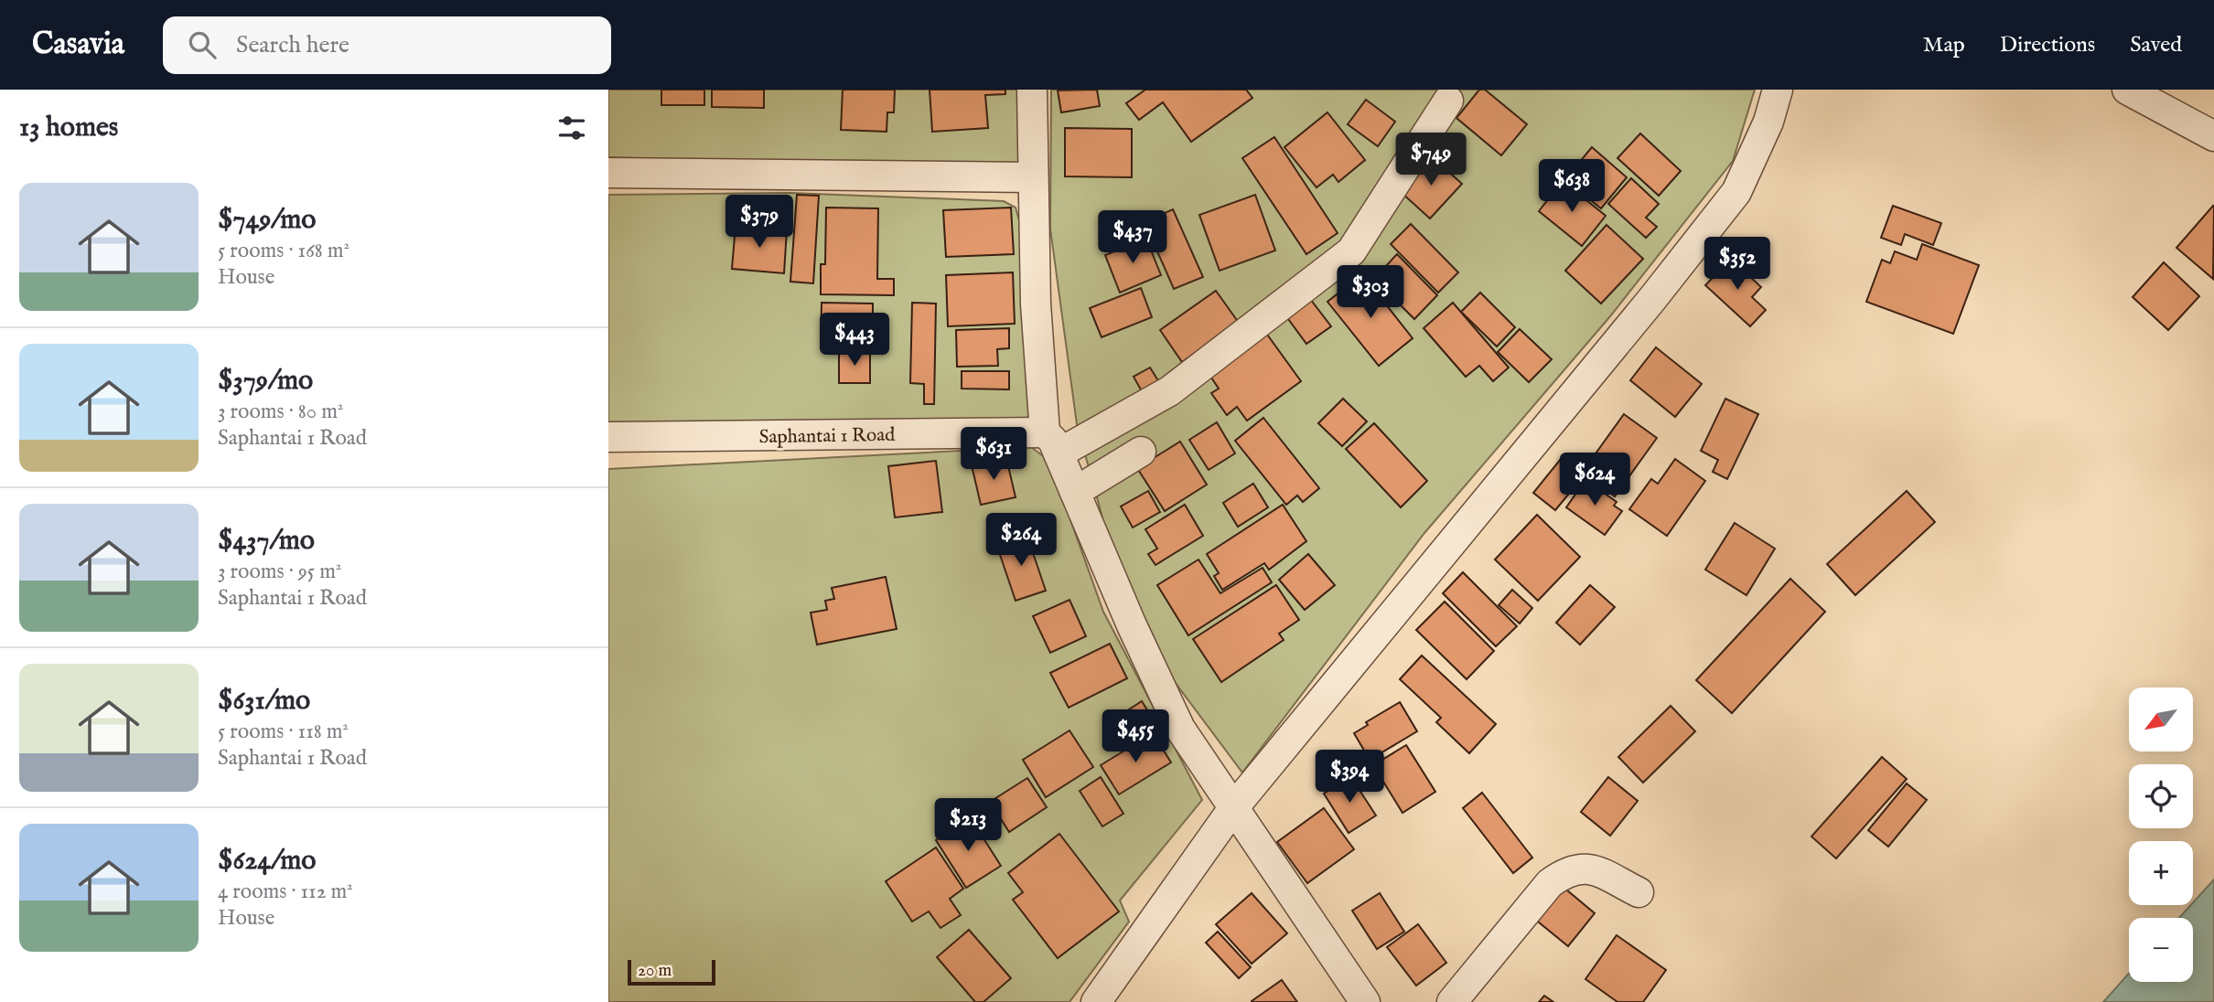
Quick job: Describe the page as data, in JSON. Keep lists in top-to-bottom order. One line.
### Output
{"streets":{"street":["Saphantai 1 Road"]},"scale_bar":"20 m","north":"bottom left","page":{"header":"Casavia","search":"Search here","nav":["Map","Directions","Saved"],"heading":"13 homes","price":["$749","$638","$379","$437","$352","$303","$443","$631","$624","$264","$455","$394","$213"],"list":[{"name":"$749/mo","note":"5 rooms · 168 m² · House"},{"name":"$379/mo","note":"3 rooms · 80 m² · Saphantai 1 Road"},{"name":"$437/mo","note":"3 rooms · 95 m² · Saphantai 1 Road"},{"name":"$631/mo","note":"5 rooms · 118 m² · Saphantai 1 Road"},{"name":"$624/mo","note":"4 rooms · 112 m² · House"}],"map_buttons":["+","−"],"scale":"20 m"}}
